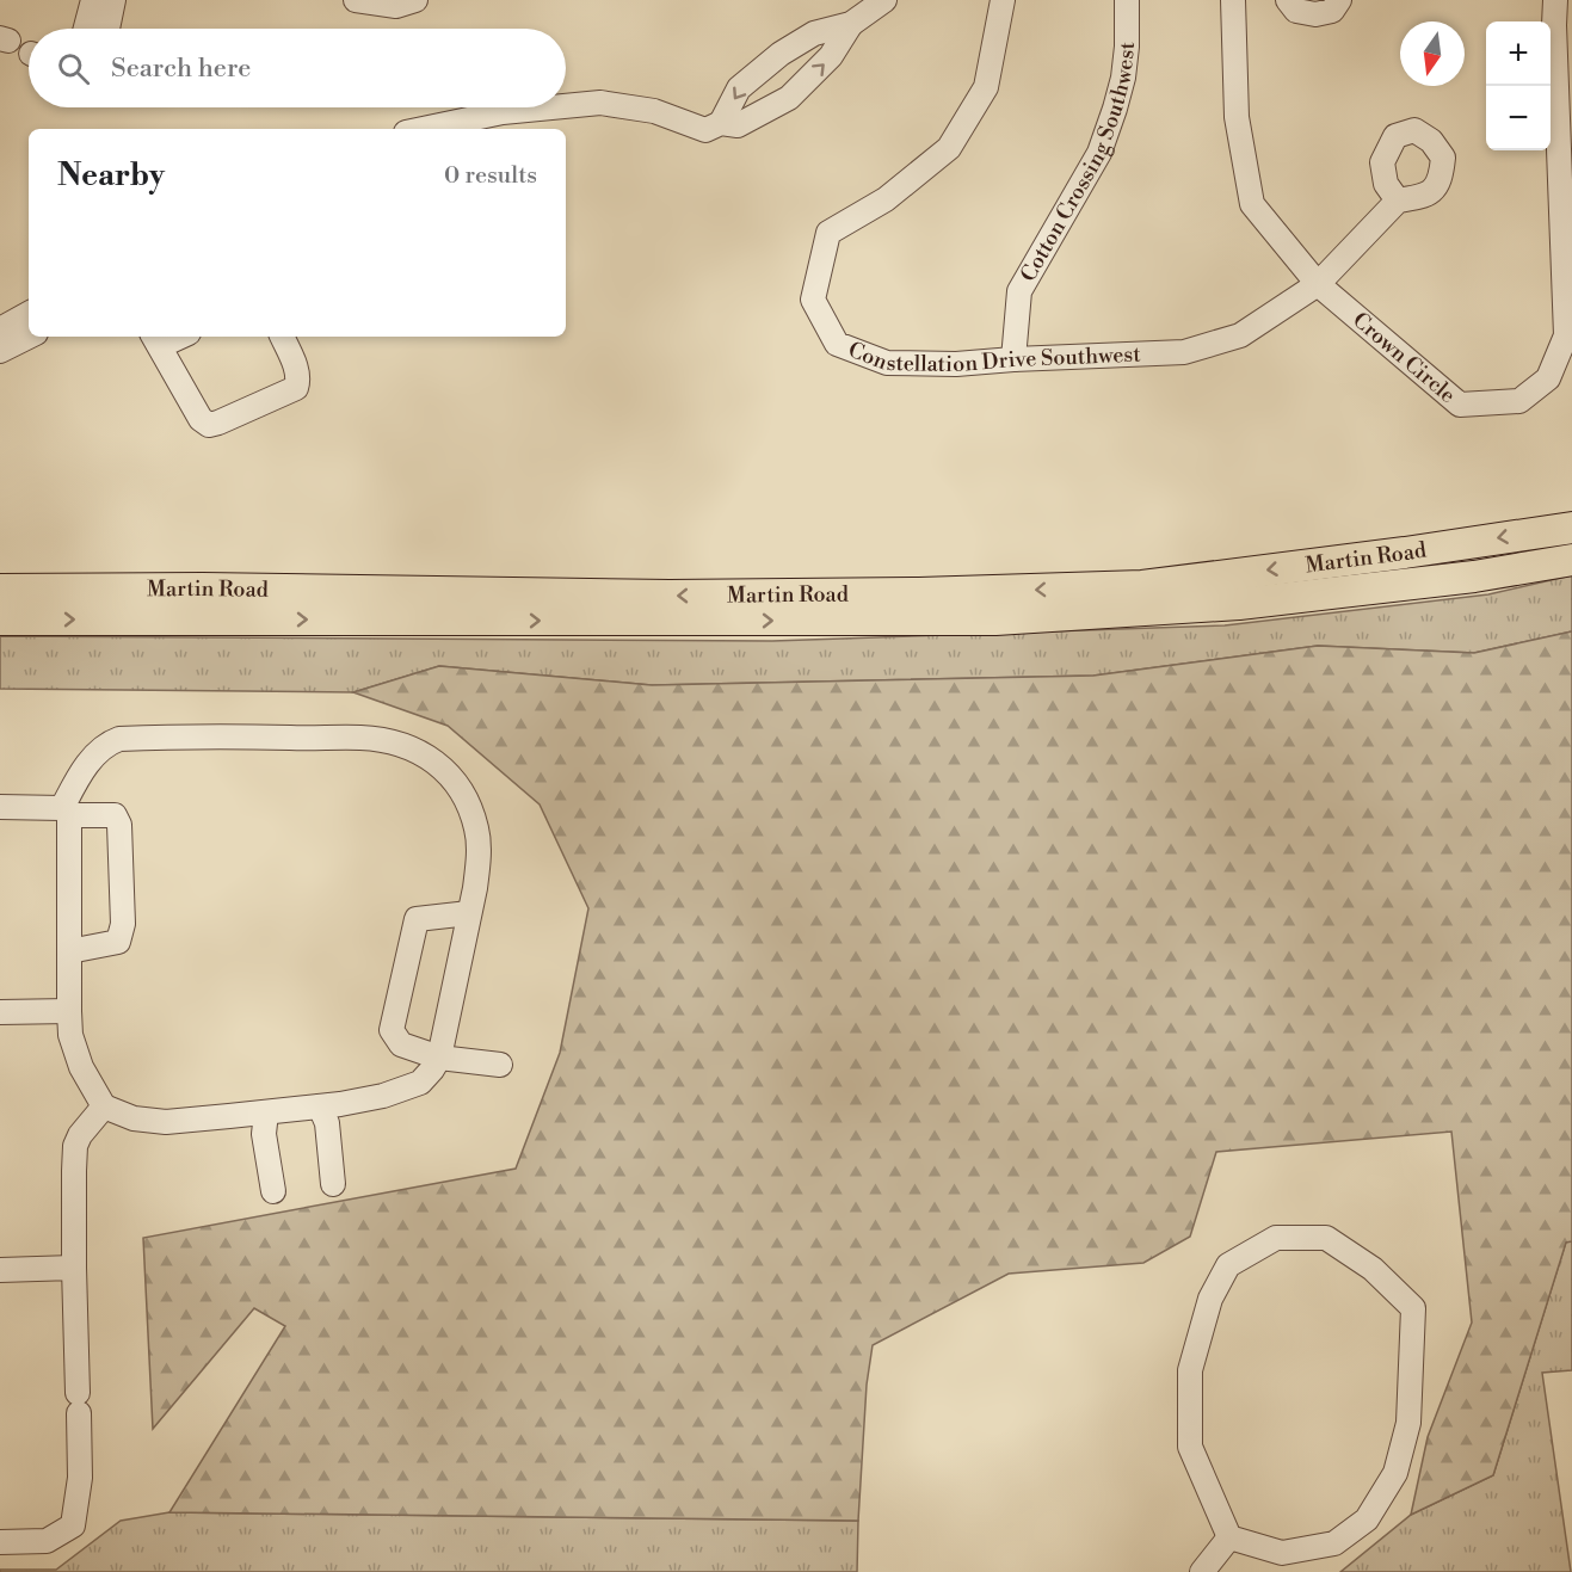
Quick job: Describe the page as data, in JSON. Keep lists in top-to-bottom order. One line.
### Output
{"streets":{"main road":["Martin Road"],"street":["Cotton Crossing Southwest","Constellation Drive Southwest","Crown Circle"]},"crossings":[["Cotton Crossing Southwest","Constellation Drive Southwest"],["Constellation Drive Southwest","Crown Circle"]],"north":"bottom","page":{"map_buttons":["+","−"],"search":"Search here","heading":["Nearby","0 results"]}}
